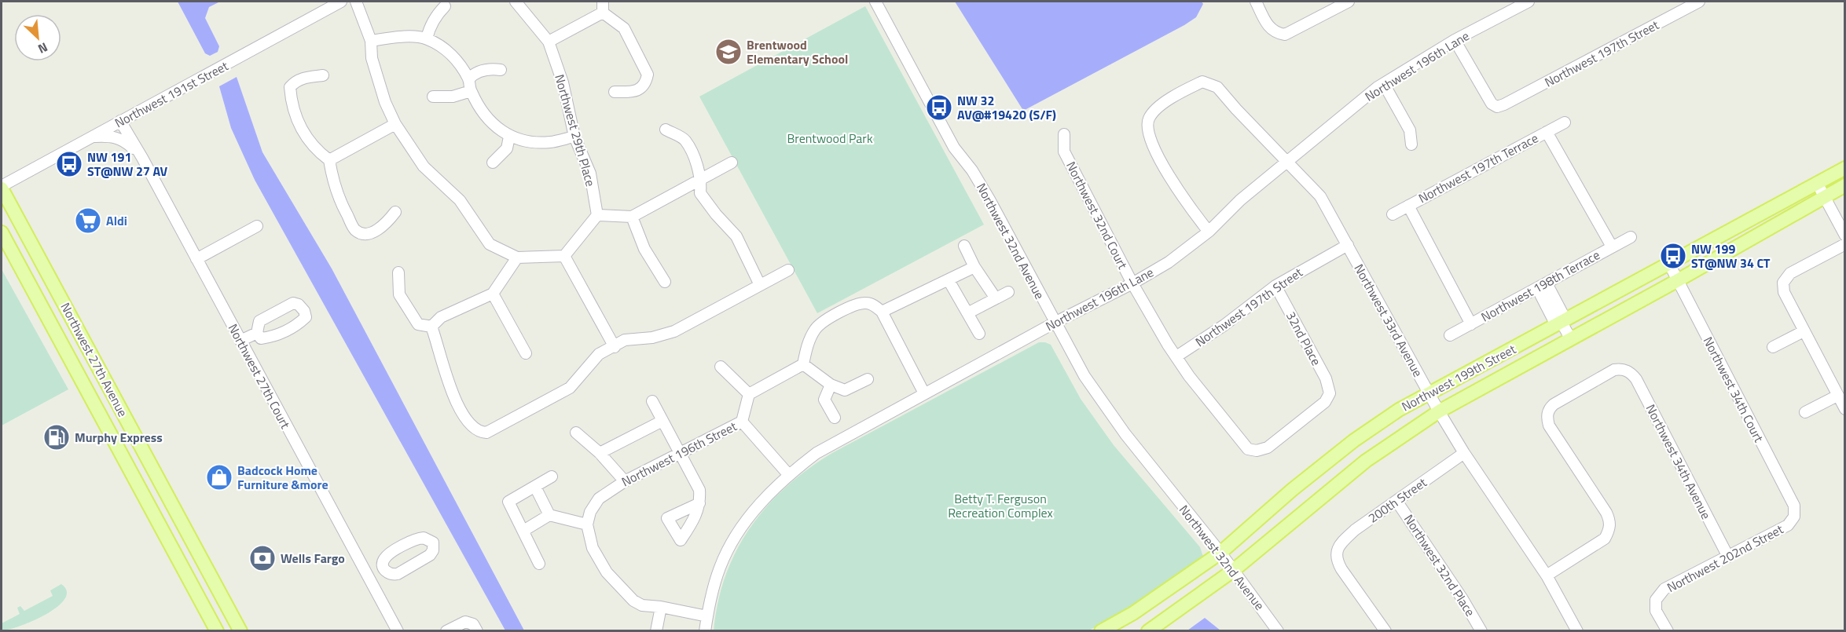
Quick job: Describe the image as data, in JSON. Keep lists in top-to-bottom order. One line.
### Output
{"streets":{"main road":["Northwest 27th Avenue","Northwest 199th Street"],"street":["Northwest 197th Street","Northwest 196th Lane","Northwest 191st Street","Northwest 29th Place","Northwest 197th Terrace","Northwest 32nd Court","Northwest 32nd Avenue","Northwest 198th Terrace","Northwest 33rd Avenue","32nd Place","Northwest 27th Court","Northwest 34th Court","Northwest 196th Street","Northwest 34th Avenue","200th Street","Northwest 202nd Street","Northwest 32nd Place"]},"crossings":[["Northwest 197th Street","Northwest 196th Lane"],["Northwest 197th Street","Northwest 32nd Court"],["Northwest 197th Street","Northwest 33rd Avenue"],["Northwest 197th Street","32nd Place"],["Northwest 196th Lane","Northwest 32nd Court"],["Northwest 196th Lane","Northwest 32nd Avenue"],["Northwest 196th Lane","Northwest 33rd Avenue"],["Northwest 191st Street","Northwest 27th Avenue"],["Northwest 191st Street","Northwest 27th Court"],["Northwest 32nd Court","32nd Place"],["Northwest 32nd Avenue","Northwest 199th Street"],["Northwest 33rd Avenue","Northwest 199th Street"],["Northwest 33rd Avenue","Northwest 34th Avenue"],["Northwest 33rd Avenue","200th Street"],["Northwest 199th Street","Northwest 34th Court"],["Northwest 34th Court","Northwest 202nd Street"],["Northwest 34th Avenue","Northwest 202nd Street"],["200th Street","Northwest 32nd Place"]],"parks":["Brentwood Park","Betty T. Ferguson Recreation Complex"],"places":{"school or university":["Brentwood Elementary School"],"bus stop":["NW 32 AV@#19420 (S/F)","NW 191 ST@NW 27 AV","NW 199 ST@NW 34 CT"],"supermarket":["Aldi"],"fuel station":["Murphy Express"],"shop":["Badcock Home Furniture &more"],"bank":["Wells Fargo"]},"north":"bottom right"}
